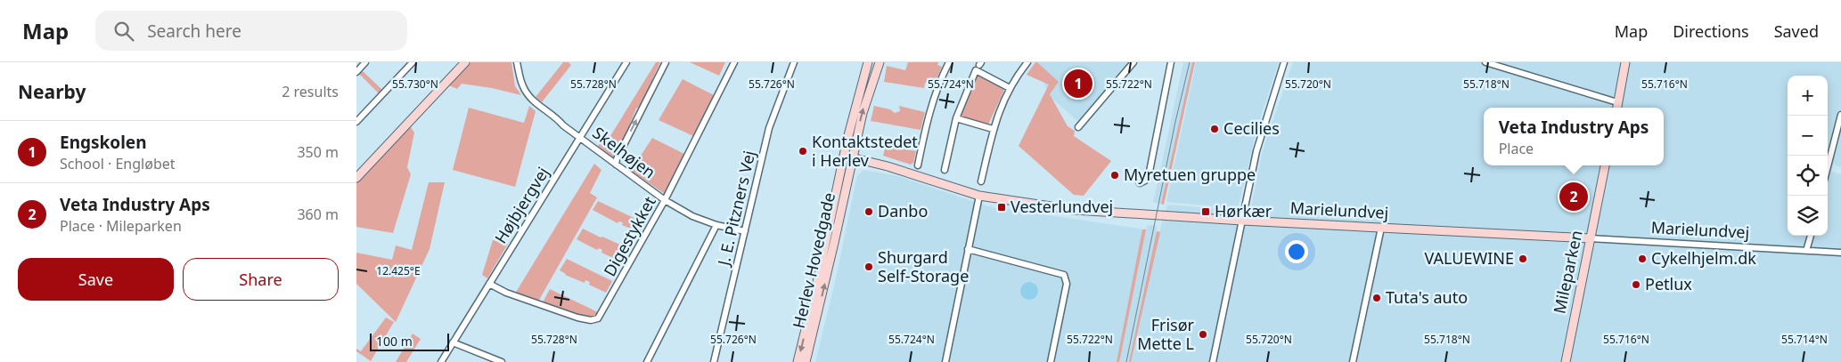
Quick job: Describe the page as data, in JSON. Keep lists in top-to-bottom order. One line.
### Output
{"streets":{"street":["Skelhøjen","Højbjergvej","J. E. Pitzners Vej","Marielundvej","Digestykket","Herlev Hovedgade","Mileparken"]},"crossings":[["Skelhøjen","Højbjergvej"],["Skelhøjen","J. E. Pitzners Vej"],["Skelhøjen","Digestykket"],["Højbjergvej","Digestykket"],["Marielundvej","Herlev Hovedgade"],["Marielundvej","Mileparken"]],"places":{"other":["Cecilies","Kontaktstedet i Herlev","Myretuen gruppe","Danbo","VALUEWINE","Cykelhjelm.dk","Shurgard Self-Storage","Petlux","Tuta's auto","Frisør Mette L"],"transit":["Vesterlundvej","Hørkær"]},"scale_bar":"100 m","page":{"header":"Map","search":"Search here","nav":["Map","Directions","Saved"],"heading":["Nearby","2 results"],"pins":["1","2"],"map_buttons":["+","−"],"popup":["Veta Industry Aps","Place"],"list":[{"mark":"1","name":"Engskolen","note":"School · Engløbet","value":"350 m"},{"mark":"2","name":"Veta Industry Aps","note":"Place · Mileparken","value":"360 m"}],"buttons":["Save","Share"],"scale":"100 m"},"coordinates":["55.730°N","55.728°N","55.726°N","55.724°N","55.722°N","55.720°N","55.718°N","55.716°N","12.425°E","55.714°N"]}
